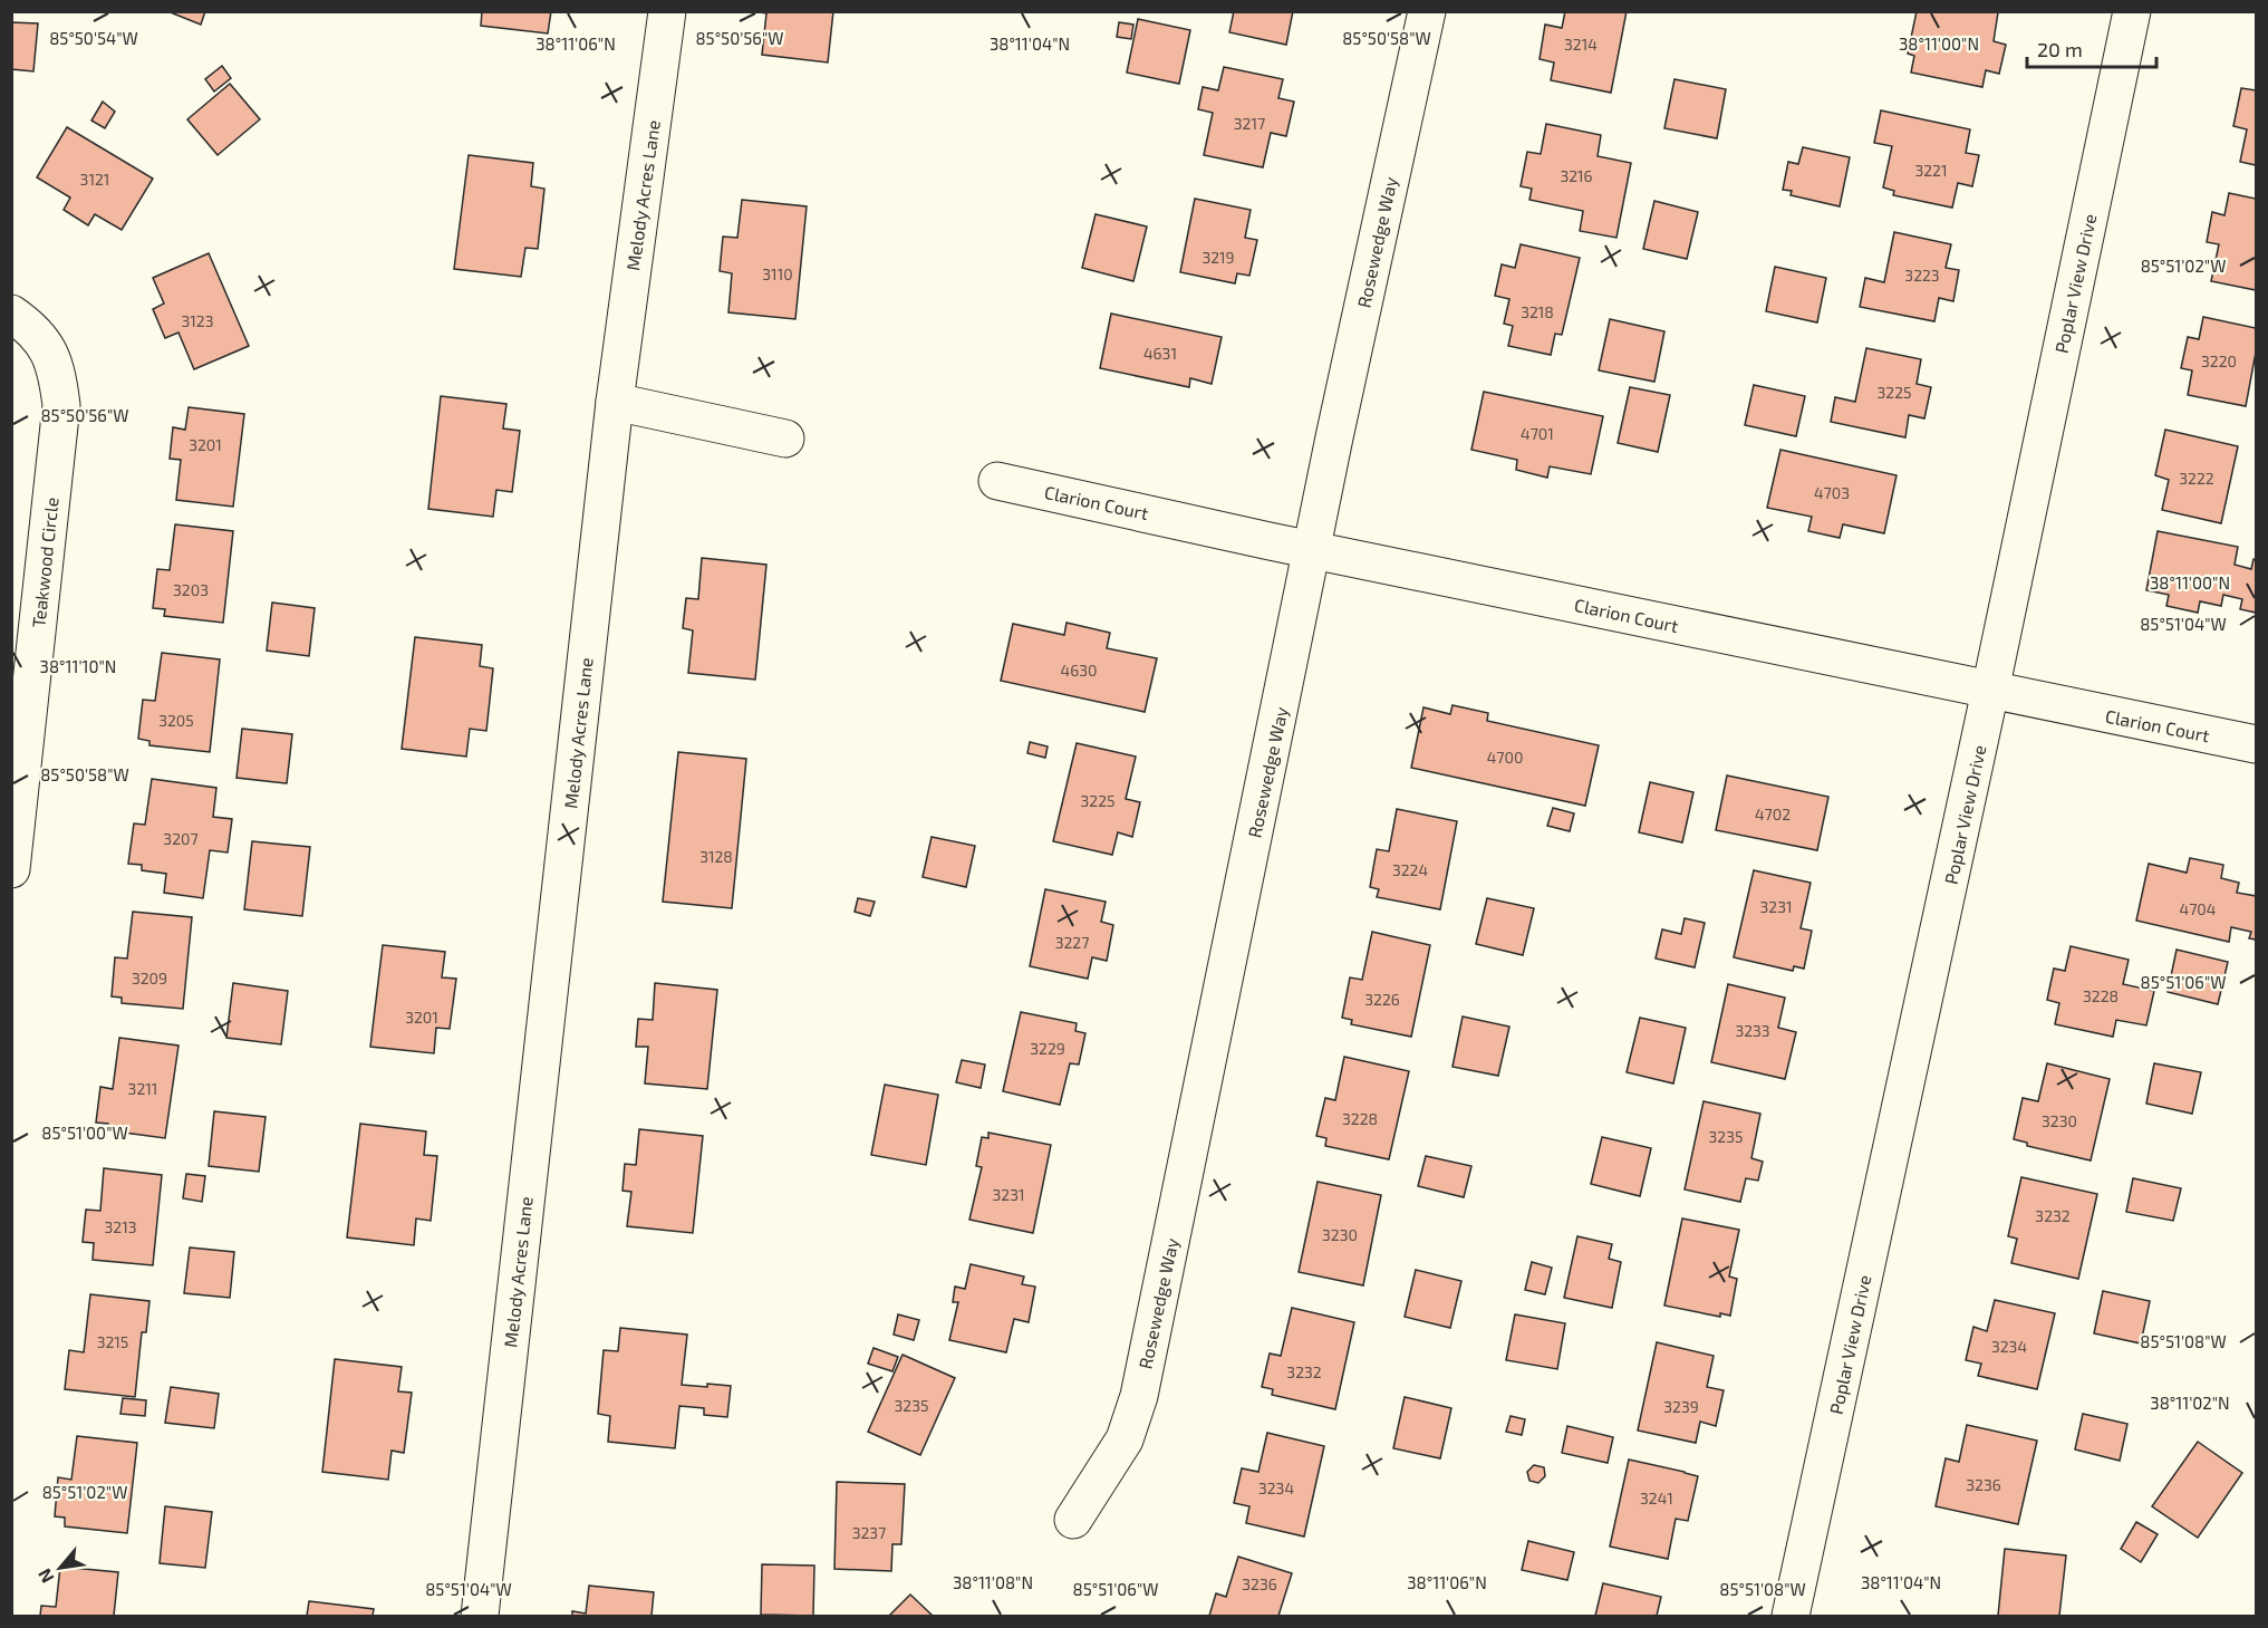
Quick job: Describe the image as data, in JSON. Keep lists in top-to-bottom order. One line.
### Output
{"streets":{"street":["Melody Acres Lane","Rosewedge Way","Poplar View Drive","Clarion Court","Teakwood Circle"]},"crossings":[["Rosewedge Way","Clarion Court"],["Poplar View Drive","Clarion Court"]],"house_numbers":["3214","3217","3221","3216","3121","3219","3110","3223","3218","3123","4631","3220","3225","4701","3201","3222","4703","3203","4630","3205","4700","3225","4702","3207","3128","3224","3231","4704","3227","3209","3228","3226","3201","3233","3229","3211","3228","3230","3235","3231","3232","3213","3230","3215","3234","3232","3235","3239","3236","3234","3241","3237","3236"],"scale_bar":"20 m","north":"bottom left","coordinates":["85°50'54\"W","85°50'56\"W","85°50'58\"W","38°11'04\"N","38°11'06\"N","38°11'00\"N","85°51'02\"W","85°51'04\"W","38°11'10\"N","85°51'06\"W","85°51'00\"W","85°51'08\"W","38°11'02\"N","38°11'08\"N"]}
